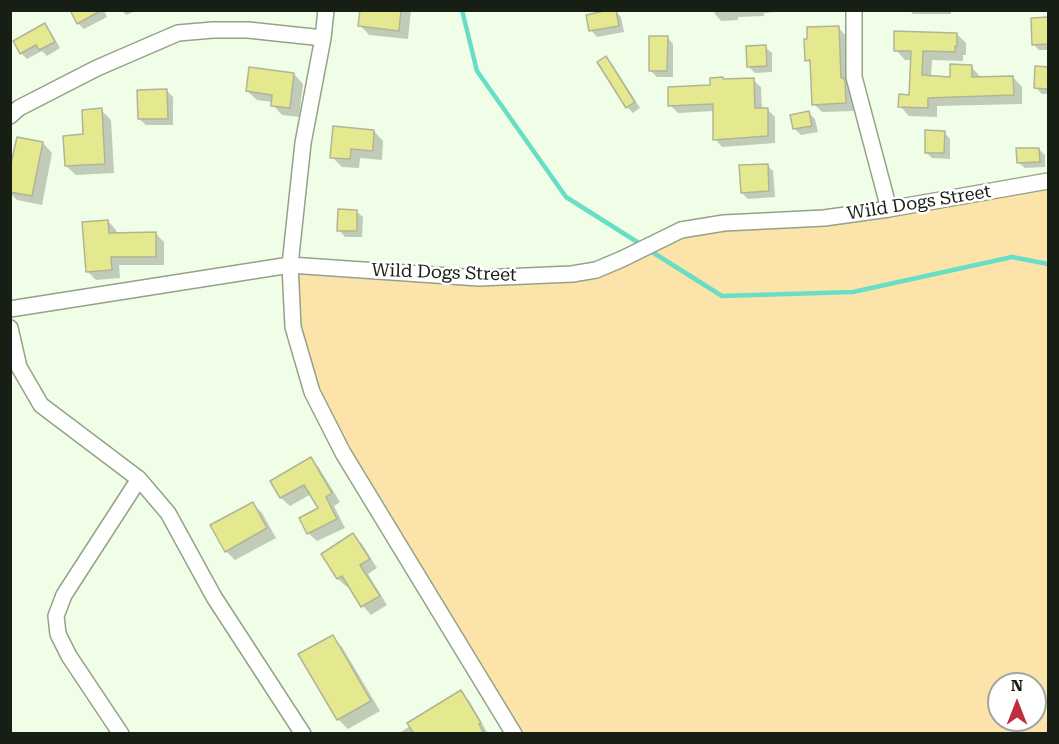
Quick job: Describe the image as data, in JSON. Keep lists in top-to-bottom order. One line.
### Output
{"streets":{"street":["Wild Dogs Street"]},"north":"top"}
